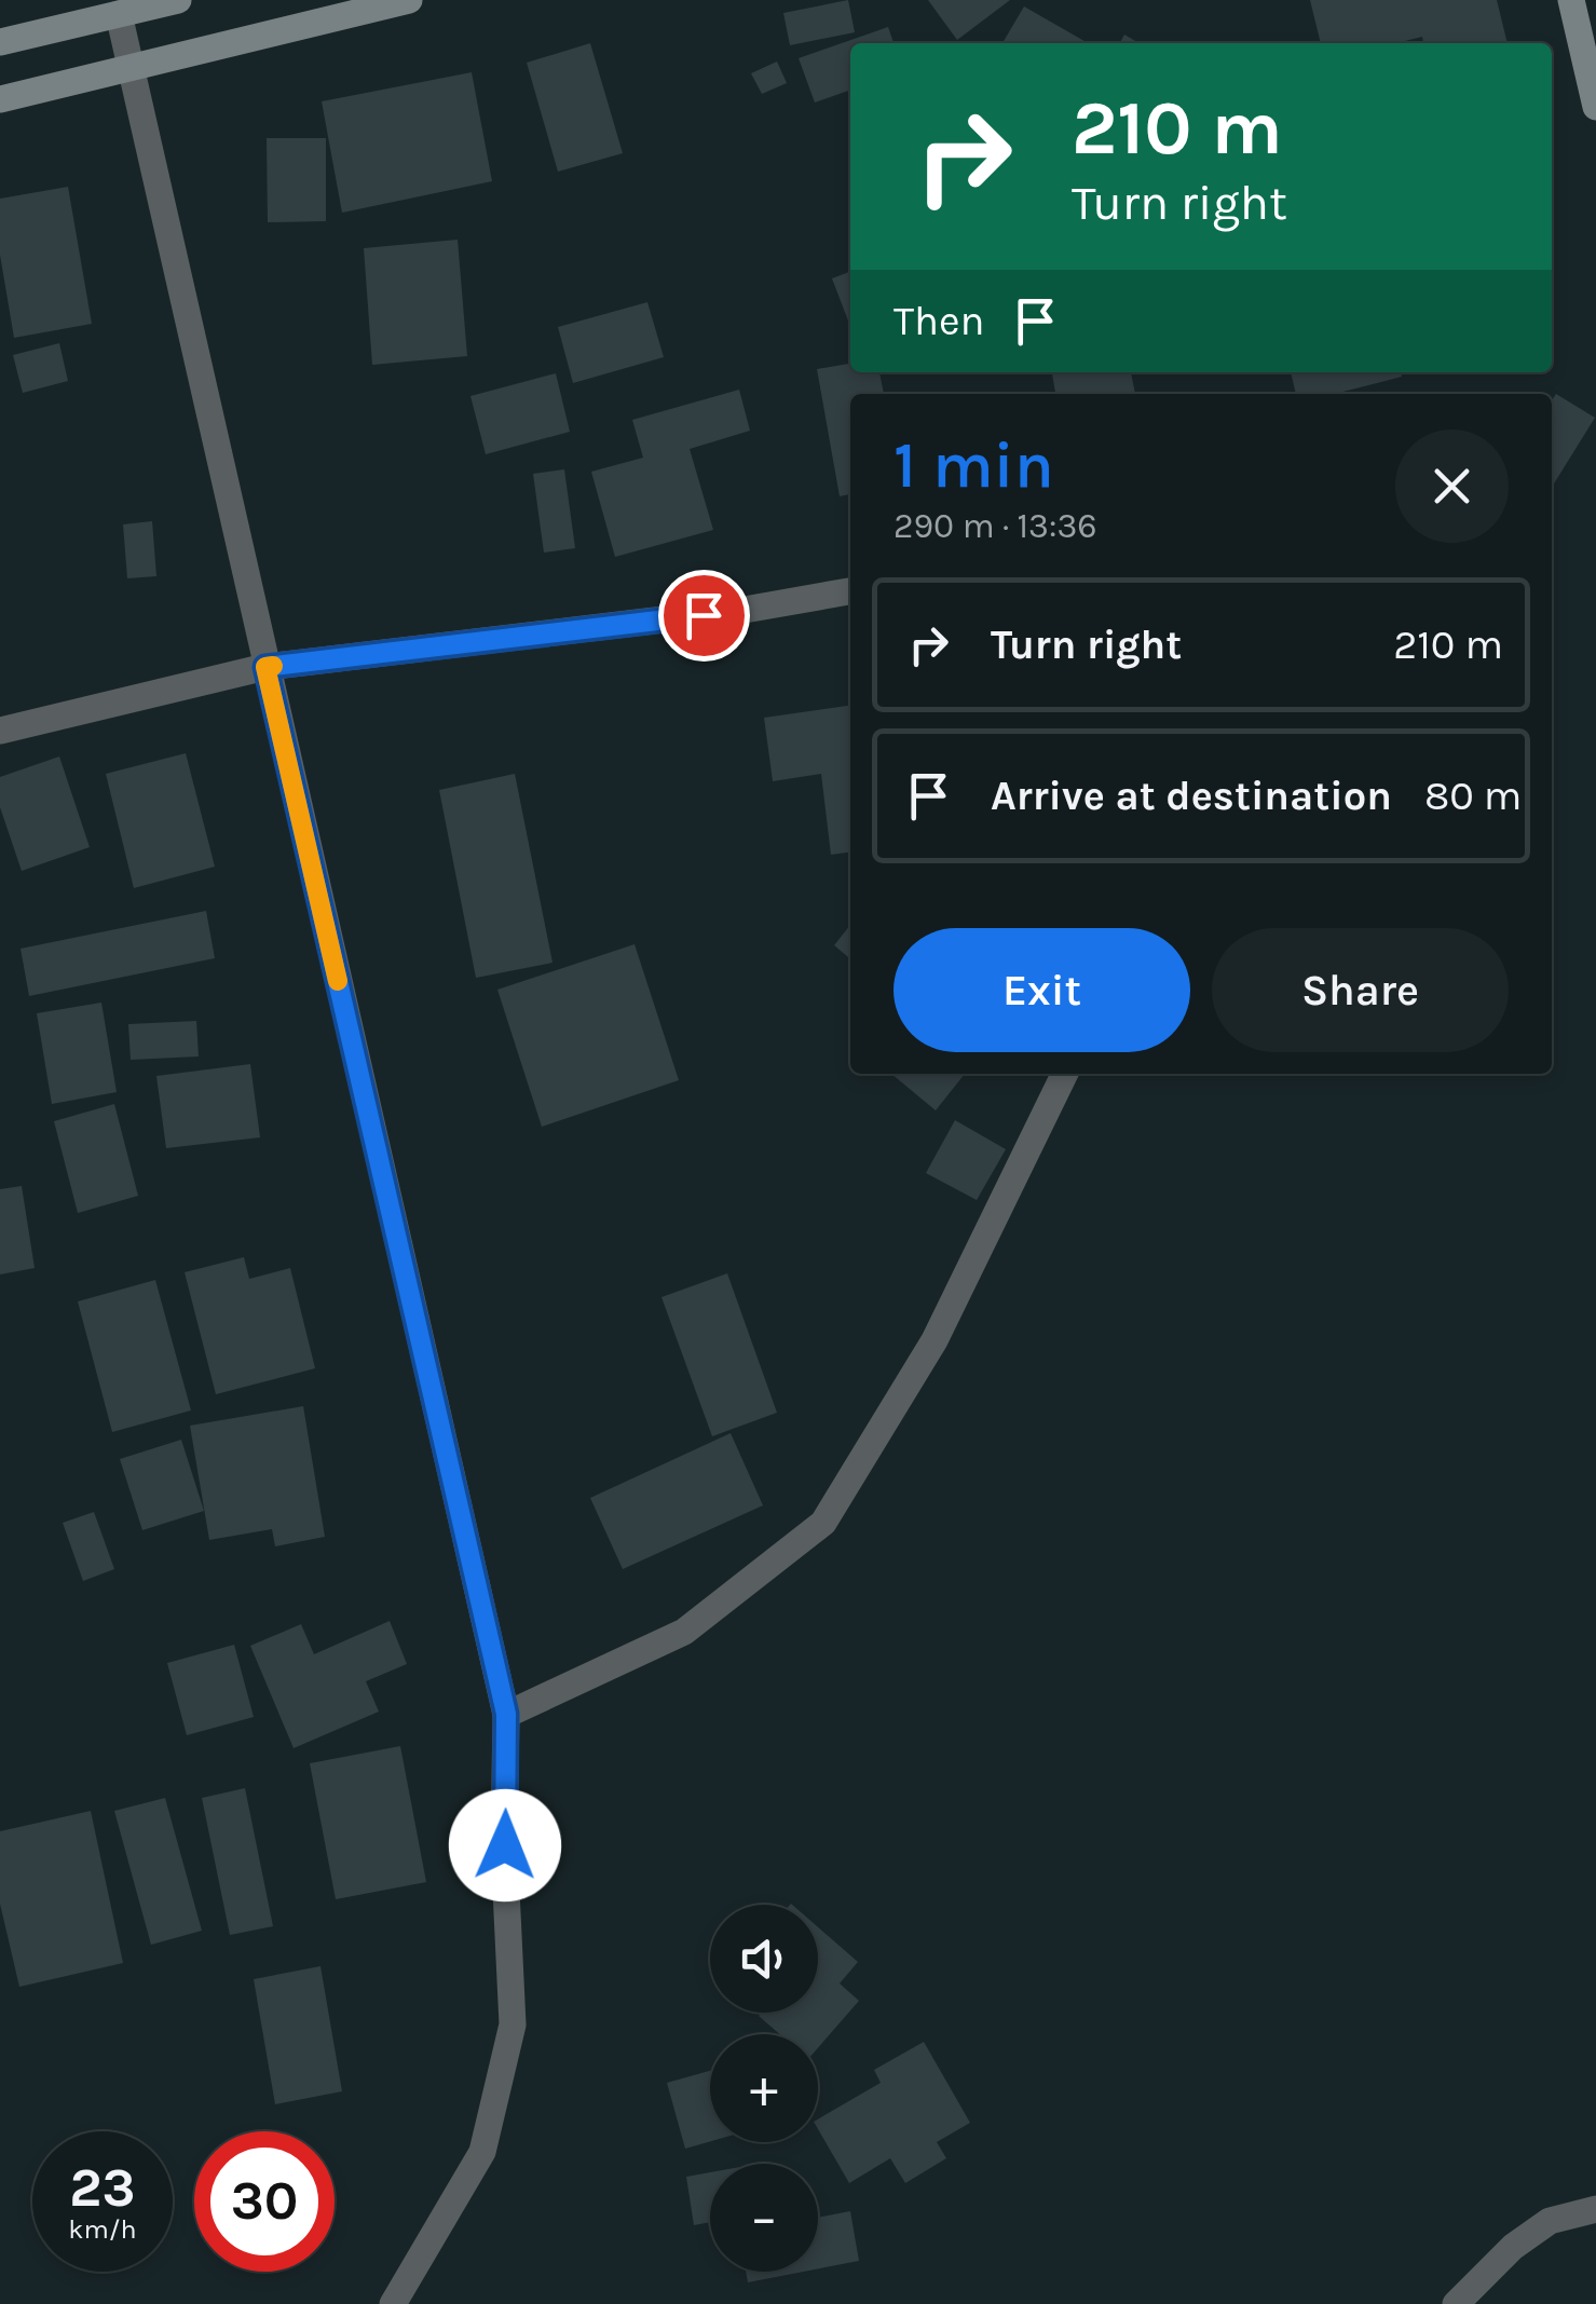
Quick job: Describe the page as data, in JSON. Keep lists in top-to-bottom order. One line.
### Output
{"page":{"turn":["210 m","Turn right"],"then":"Then","heading":["1 min","290 m · 13:36"],"list":[{"name":"Turn right","value":"210 m"},{"name":"Arrive at destination","value":"80 m"}],"buttons":["Exit","Share"],"map_buttons":["+","−"],"speed":"23 km/h","limit":"30"}}
